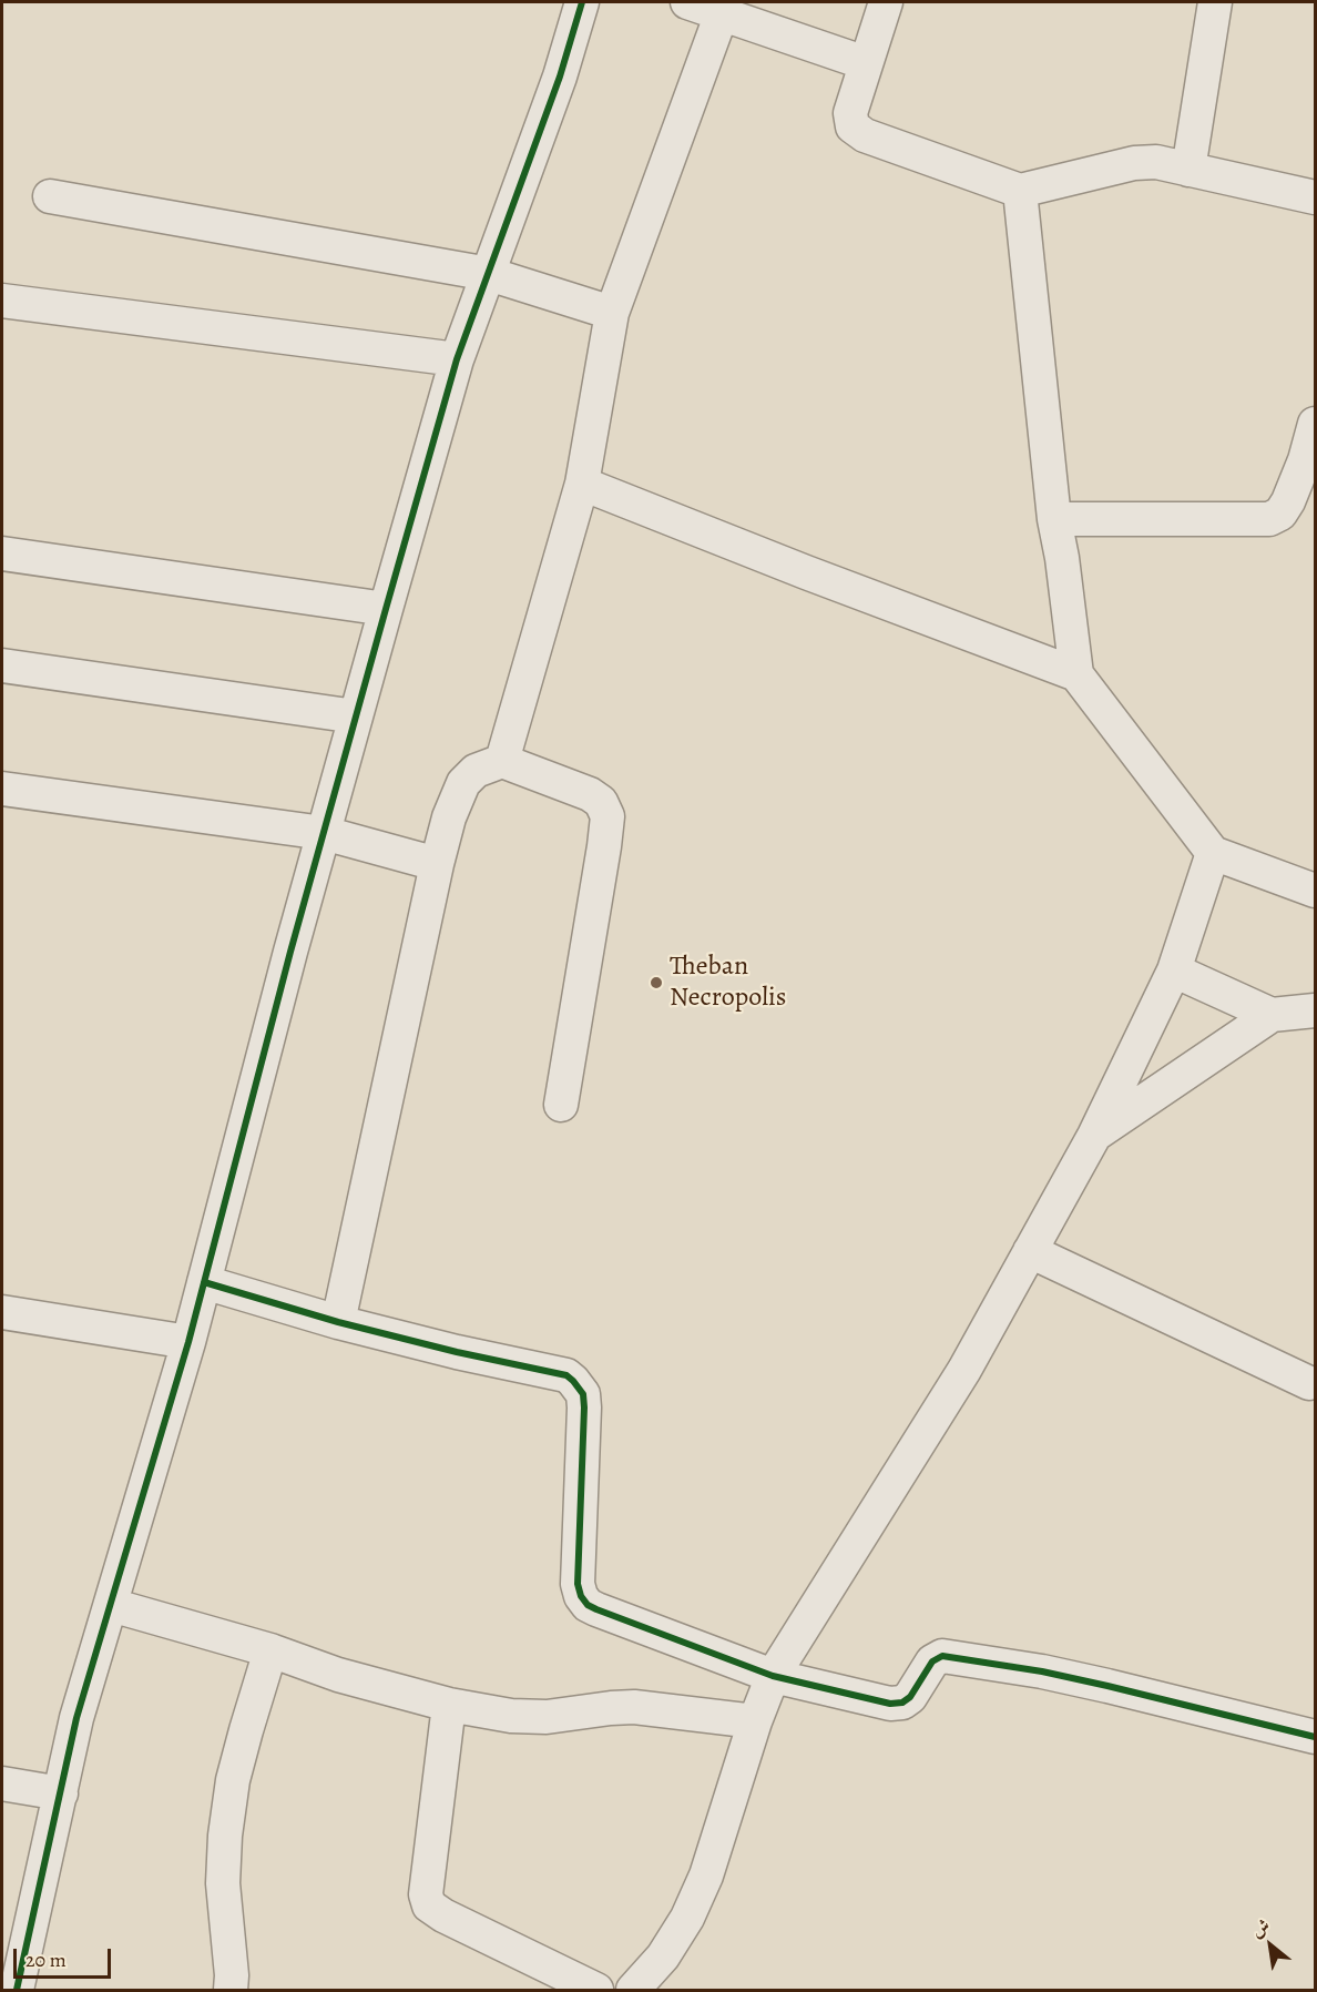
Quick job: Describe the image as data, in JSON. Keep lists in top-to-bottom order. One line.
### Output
{"places":["Theban Necropolis"],"scale_bar":"20 m","north":"top left"}
